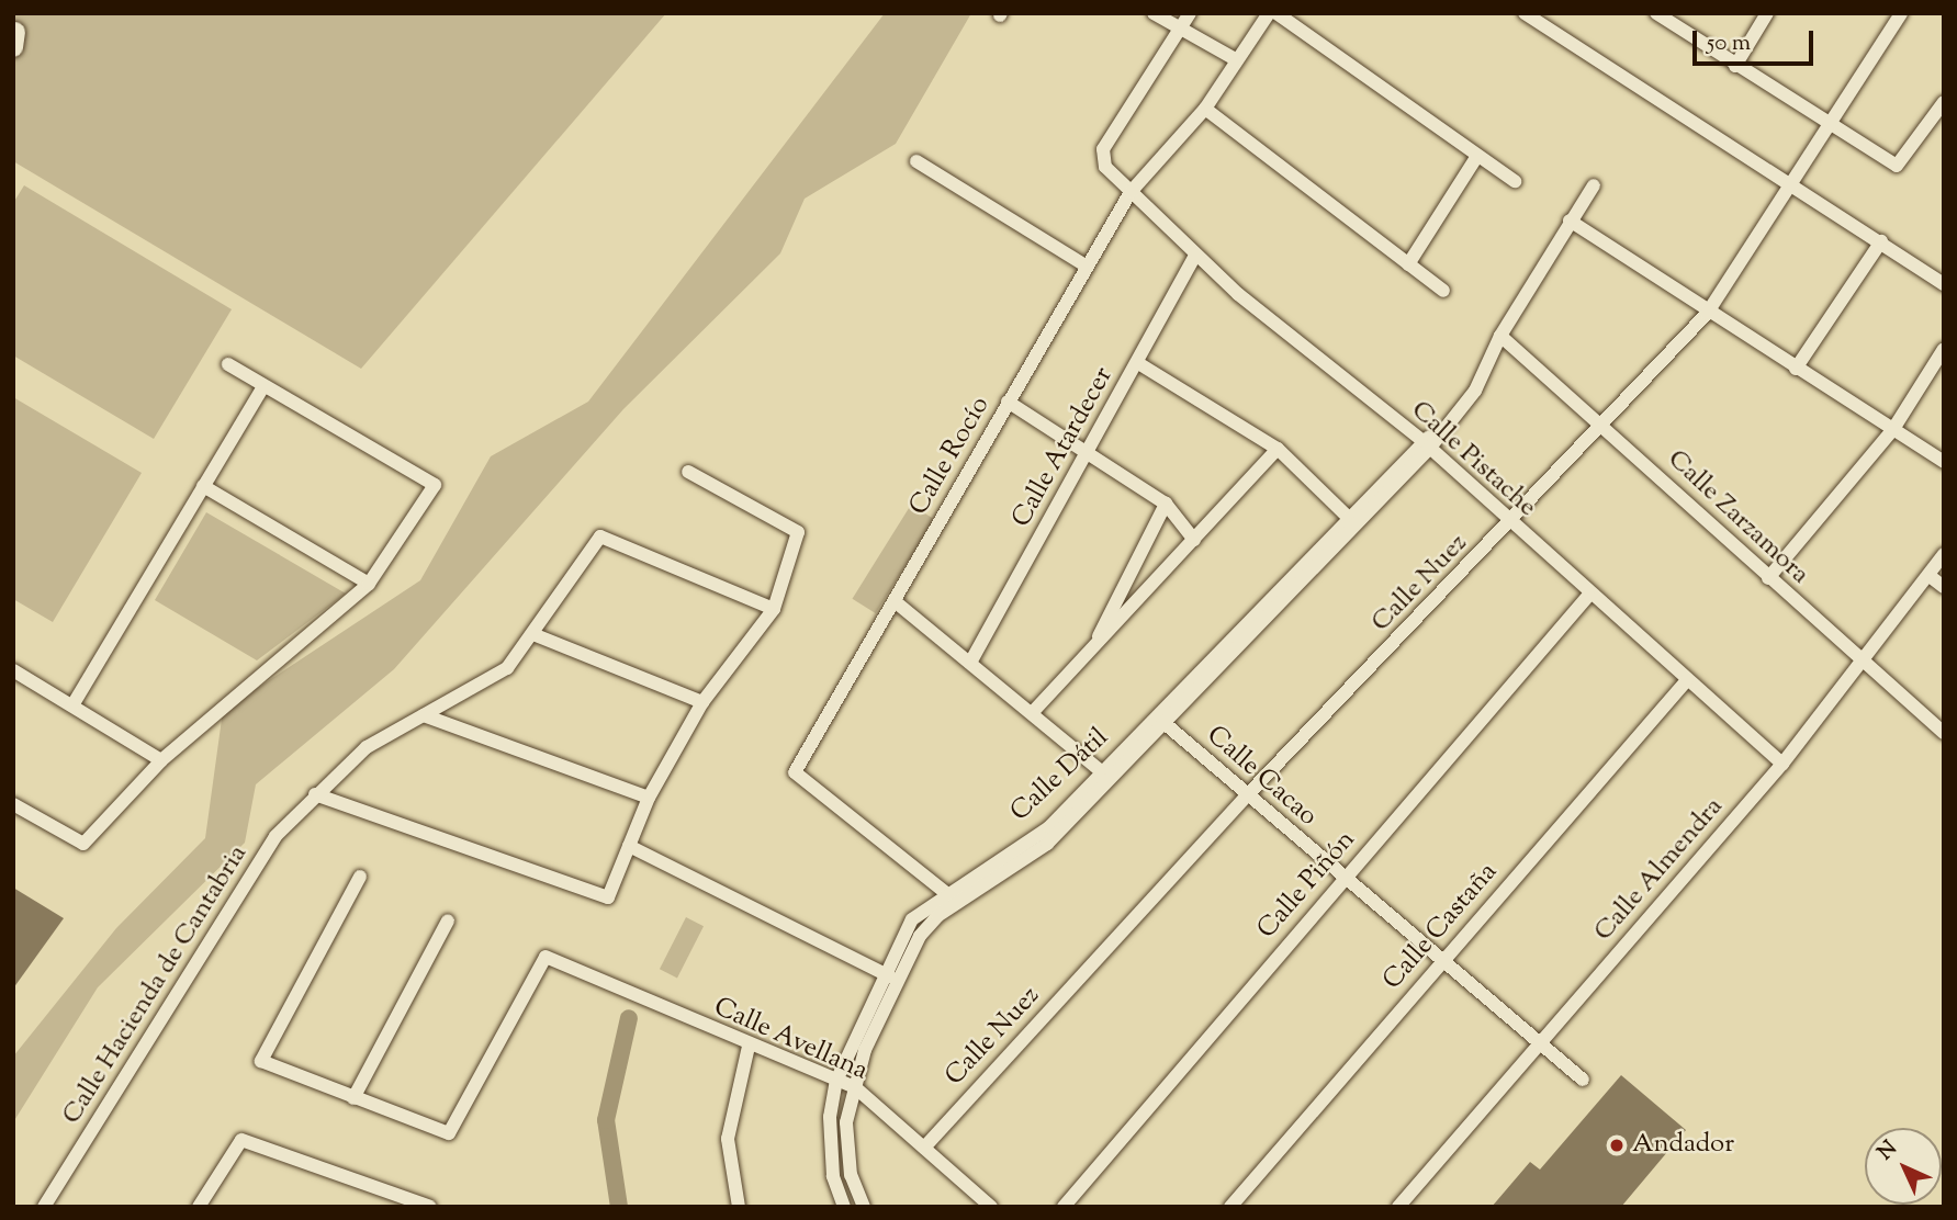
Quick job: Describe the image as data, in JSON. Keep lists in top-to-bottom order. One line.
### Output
{"streets":{"street":["Calle Atardecer","Calle Rocío","Calle Pistache","Calle Zarzamora","Calle Nuez","Calle Dátil","Calle Cacao","Calle Almendra","Calle Piñón","Calle Castaña","Calle Hacienda de Cantabria","Calle Avellana"]},"crossings":[["Calle Atardecer","Calle Pistache"],["Calle Rocío","Calle Pistache"],["Calle Rocío","Calle Dátil"],["Calle Pistache","Calle Nuez"],["Calle Pistache","Calle Dátil"],["Calle Pistache","Calle Almendra"],["Calle Pistache","Calle Piñón"],["Calle Pistache","Calle Castaña"],["Calle Zarzamora","Calle Nuez"],["Calle Zarzamora","Calle Dátil"],["Calle Zarzamora","Calle Almendra"],["Calle Nuez","Calle Cacao"],["Calle Nuez","Calle Avellana"],["Calle Dátil","Calle Cacao"],["Calle Dátil","Calle Avellana"],["Calle Cacao","Calle Almendra"],["Calle Cacao","Calle Piñón"],["Calle Cacao","Calle Castaña"]],"places":["Andador"],"scale_bar":"50 m","north":"top left"}
